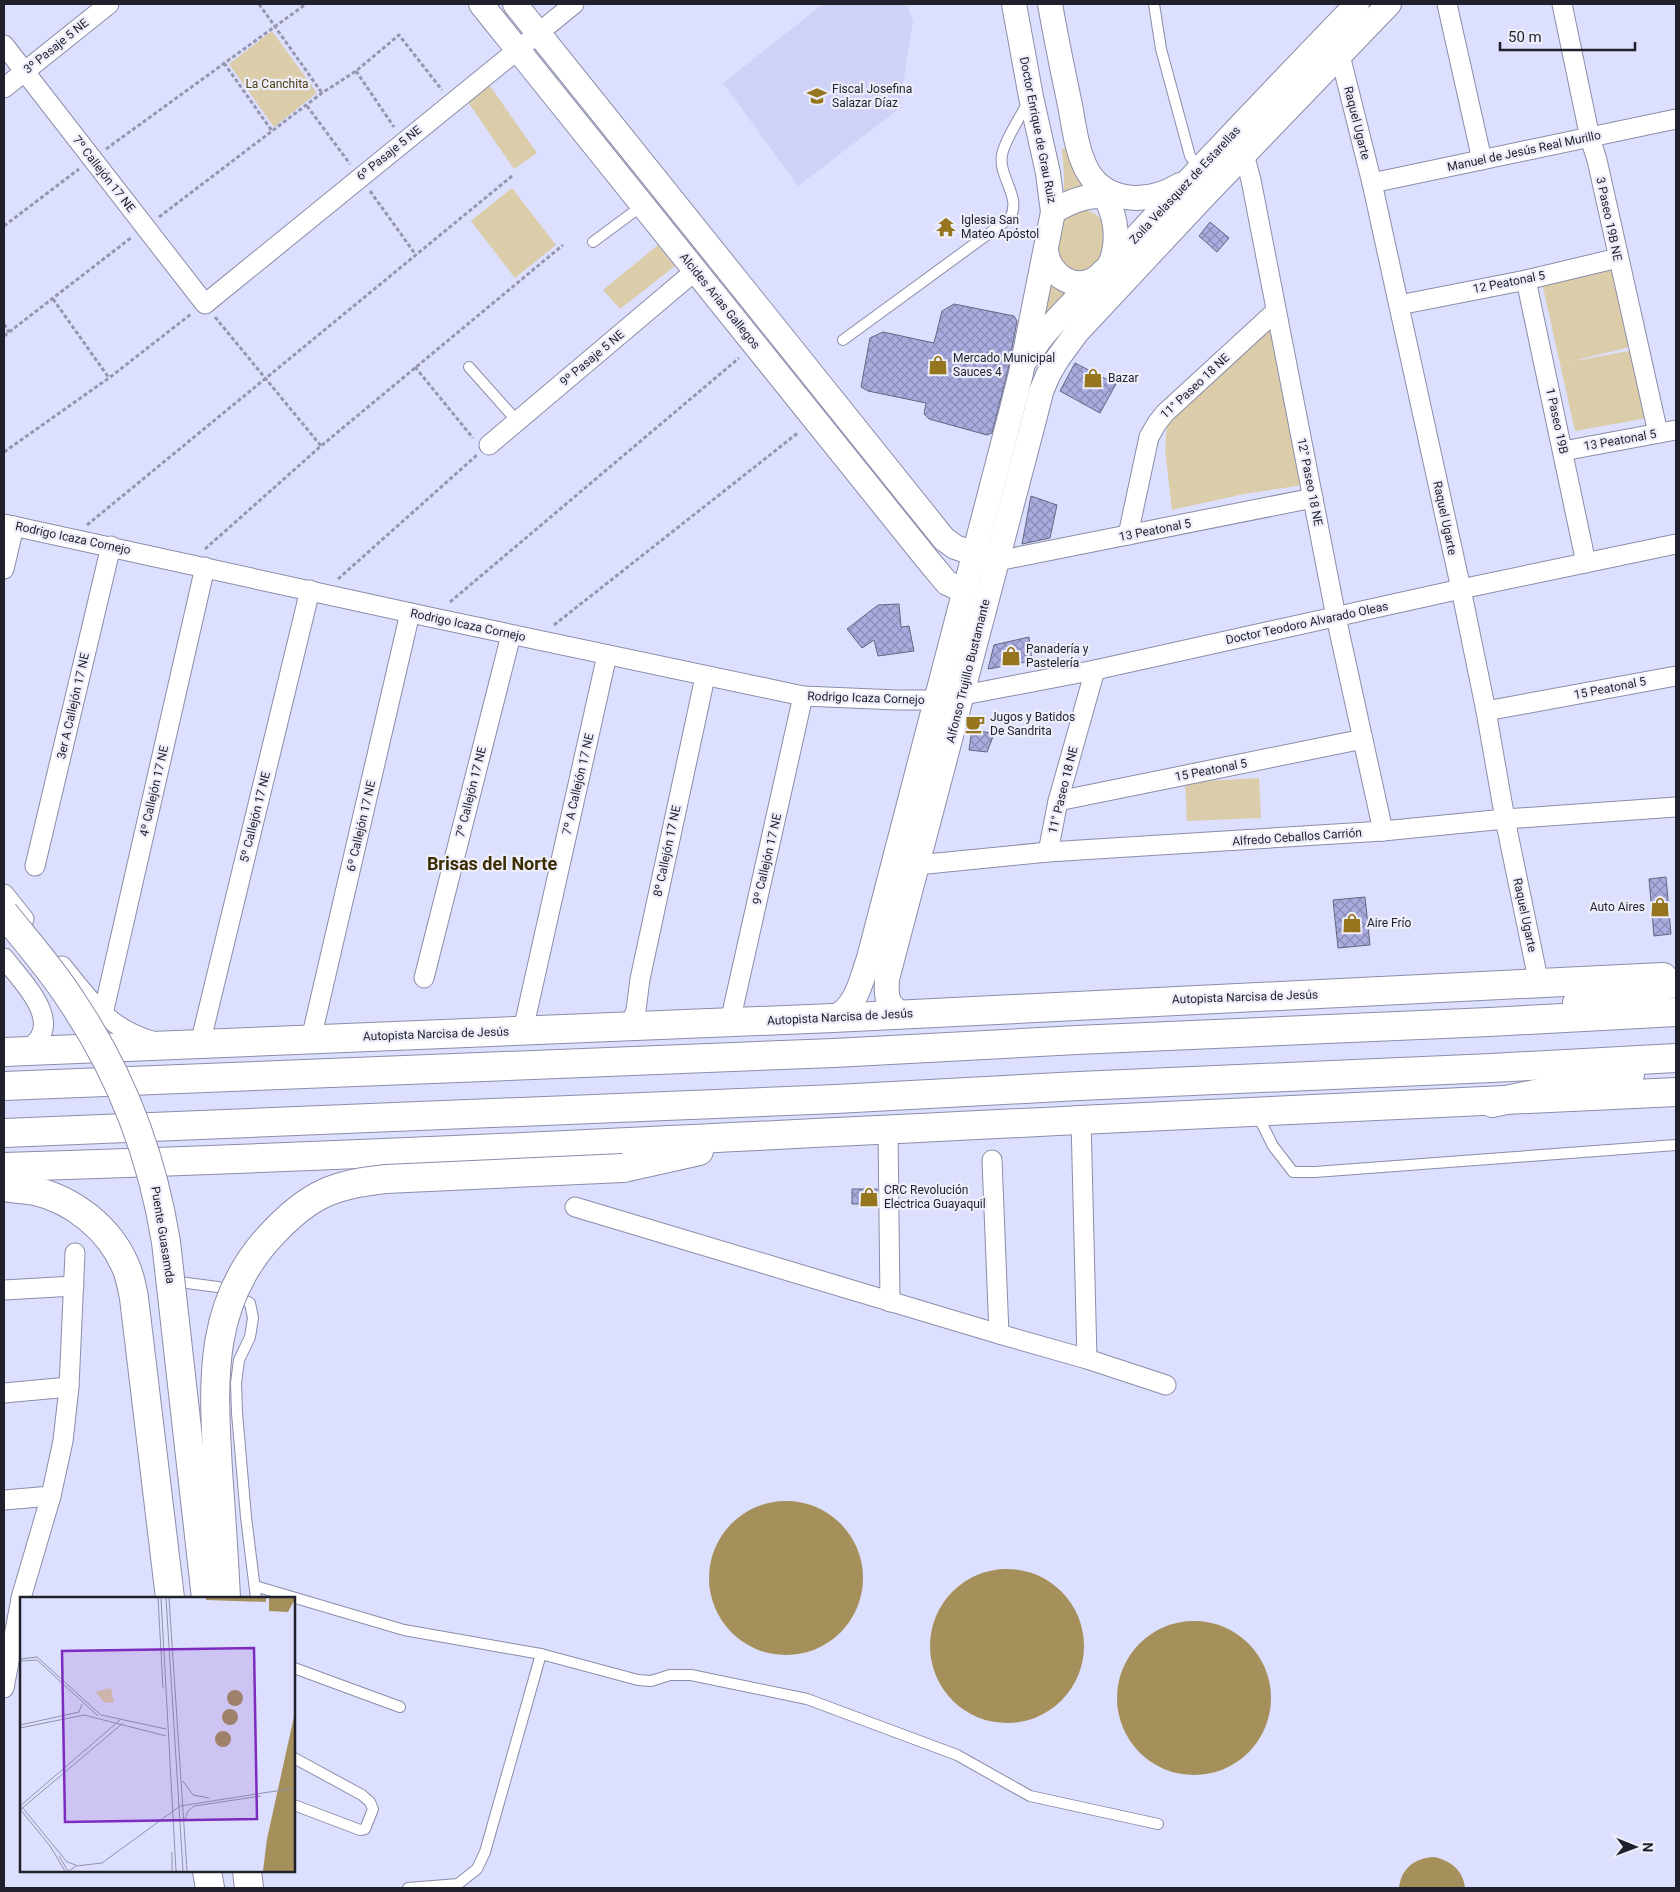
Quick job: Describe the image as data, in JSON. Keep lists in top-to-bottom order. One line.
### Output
{"streets":{"main road":["Autopista Narcisa de Jesús","Puente Guasamda"],"street":["3º Pasaje 5 NE","Raquel Ugarte","Doctor Enrique de Grau Ruiz","Manuel de Jesús Real Murillo","6º Pasaje 5 NE","7º Callejón 17 NE","Zoila Velasquez de Estarellas","3 Paseo 19B NE","12 Peatonal 5","Alcides Arias Gallegos","9º Pasaje 5 NE","11° Paseo 18 NE","1 Paseo 19B","13 Peatonal 5","12° Paseo 18 NE","Rodrigo Icaza Cornejo","Doctor Teodoro Alvarado Oleas","Alfonso Trujillo Bustamante","15 Peatonal 5","3er A Callejón 17 NE","7º A Callejón 17 NE","4º Callejón 17 NE","5º Callejón 17 NE","6º Callejón 17 NE","Alfredo Ceballos Carrión","8º Callejón 17 NE","9º Callejón 17 NE"]},"crossings":[["3º Pasaje 5 NE","7º Callejón 17 NE"],["Raquel Ugarte","Manuel de Jesús Real Murillo"],["Raquel Ugarte","Zoila Velasquez de Estarellas"],["Raquel Ugarte","12 Peatonal 5"],["Raquel Ugarte","Doctor Teodoro Alvarado Oleas"],["Raquel Ugarte","15 Peatonal 5"],["Raquel Ugarte","Alfredo Ceballos Carrión"],["Raquel Ugarte","Autopista Narcisa de Jesús"],["Doctor Enrique de Grau Ruiz","Zoila Velasquez de Estarellas"],["Doctor Enrique de Grau Ruiz","Alfonso Trujillo Bustamante"],["Manuel de Jesús Real Murillo","3 Paseo 19B NE"],["6º Pasaje 5 NE","7º Callejón 17 NE"],["6º Pasaje 5 NE","Alcides Arias Gallegos"],["7º Callejón 17 NE","Rodrigo Icaza Cornejo"],["Zoila Velasquez de Estarellas","12° Paseo 18 NE"],["Zoila Velasquez de Estarellas","Alfonso Trujillo Bustamante"],["3 Paseo 19B NE","12 Peatonal 5"],["3 Paseo 19B NE","13 Peatonal 5"],["12 Peatonal 5","1 Paseo 19B"],["Alcides Arias Gallegos","9º Pasaje 5 NE"],["Alcides Arias Gallegos","13 Peatonal 5"],["Alcides Arias Gallegos","Alfonso Trujillo Bustamante"],["11° Paseo 18 NE","13 Peatonal 5"],["11° Paseo 18 NE","12° Paseo 18 NE"],["11° Paseo 18 NE","Doctor Teodoro Alvarado Oleas"],["11° Paseo 18 NE","15 Peatonal 5"],["11° Paseo 18 NE","Alfredo Ceballos Carrión"],["1 Paseo 19B","13 Peatonal 5"],["1 Paseo 19B","Doctor Teodoro Alvarado Oleas"],["13 Peatonal 5","12° Paseo 18 NE"],["13 Peatonal 5","Alfonso Trujillo Bustamante"],["12° Paseo 18 NE","Doctor Teodoro Alvarado Oleas"],["12° Paseo 18 NE","15 Peatonal 5"],["12° Paseo 18 NE","Alfredo Ceballos Carrión"],["Rodrigo Icaza Cornejo","Doctor Teodoro Alvarado Oleas"],["Rodrigo Icaza Cornejo","Alfonso Trujillo Bustamante"],["Rodrigo Icaza Cornejo","3er A Callejón 17 NE"],["Rodrigo Icaza Cornejo","7º A Callejón 17 NE"],["Rodrigo Icaza Cornejo","4º Callejón 17 NE"],["Rodrigo Icaza Cornejo","5º Callejón 17 NE"],["Rodrigo Icaza Cornejo","6º Callejón 17 NE"],["Rodrigo Icaza Cornejo","8º Callejón 17 NE"],["Rodrigo Icaza Cornejo","9º Callejón 17 NE"],["Doctor Teodoro Alvarado Oleas","Alfonso Trujillo Bustamante"],["Alfonso Trujillo Bustamante","Alfredo Ceballos Carrión"],["Alfonso Trujillo Bustamante","Autopista Narcisa de Jesús"],["7º A Callejón 17 NE","Autopista Narcisa de Jesús"],["5º Callejón 17 NE","Autopista Narcisa de Jesús"],["6º Callejón 17 NE","Autopista Narcisa de Jesús"],["8º Callejón 17 NE","Autopista Narcisa de Jesús"],["9º Callejón 17 NE","Autopista Narcisa de Jesús"]],"districts":["Brisas del Norte"],"parks":["La Canchita"],"places":{"school or university":["Fiscal Josefina Salazar Díaz"],"temple":["Iglesia San Mateo Apóstol"],"shop":["Mercado Municipal Sauces 4","Bazar","Panadería y Pastelería","Auto Aires","Aire Frío","CRC Revolución Electrica Guayaquil"],"cafe":["Jugos y Batidos De Sandrita"]},"scale_bar":"50 m","north":"right"}
